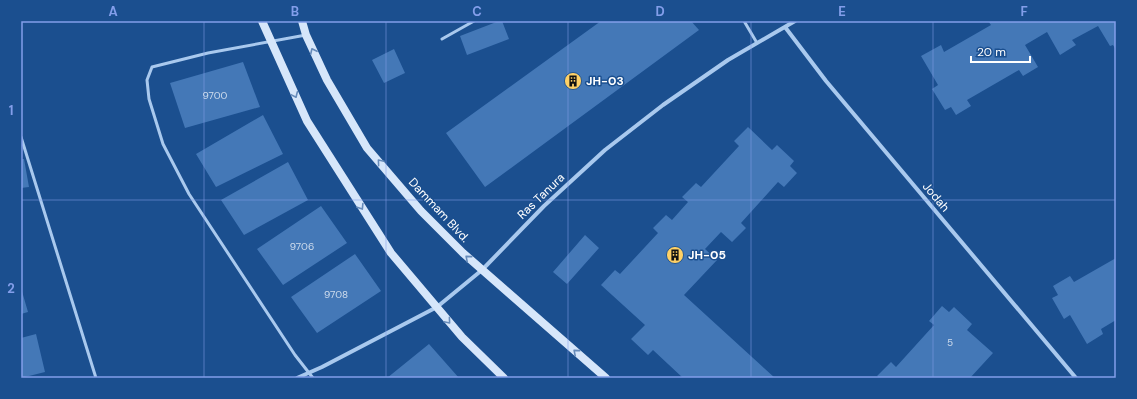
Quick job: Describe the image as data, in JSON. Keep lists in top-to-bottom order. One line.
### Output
{"streets":{"main road":["Dammam Blvd."],"street":["Ras Tanura","Jodah"]},"crossings":[["Ras Tanura","Jodah"],["Ras Tanura","Dammam Blvd."]],"places":{"building":["JH-03","JH-05"]},"house_numbers":["9700","9706","9708","5"],"scale_bar":"20 m","grid":{"columns":["A","B","C","D","E","F"],"rows":["1","2"]}}
